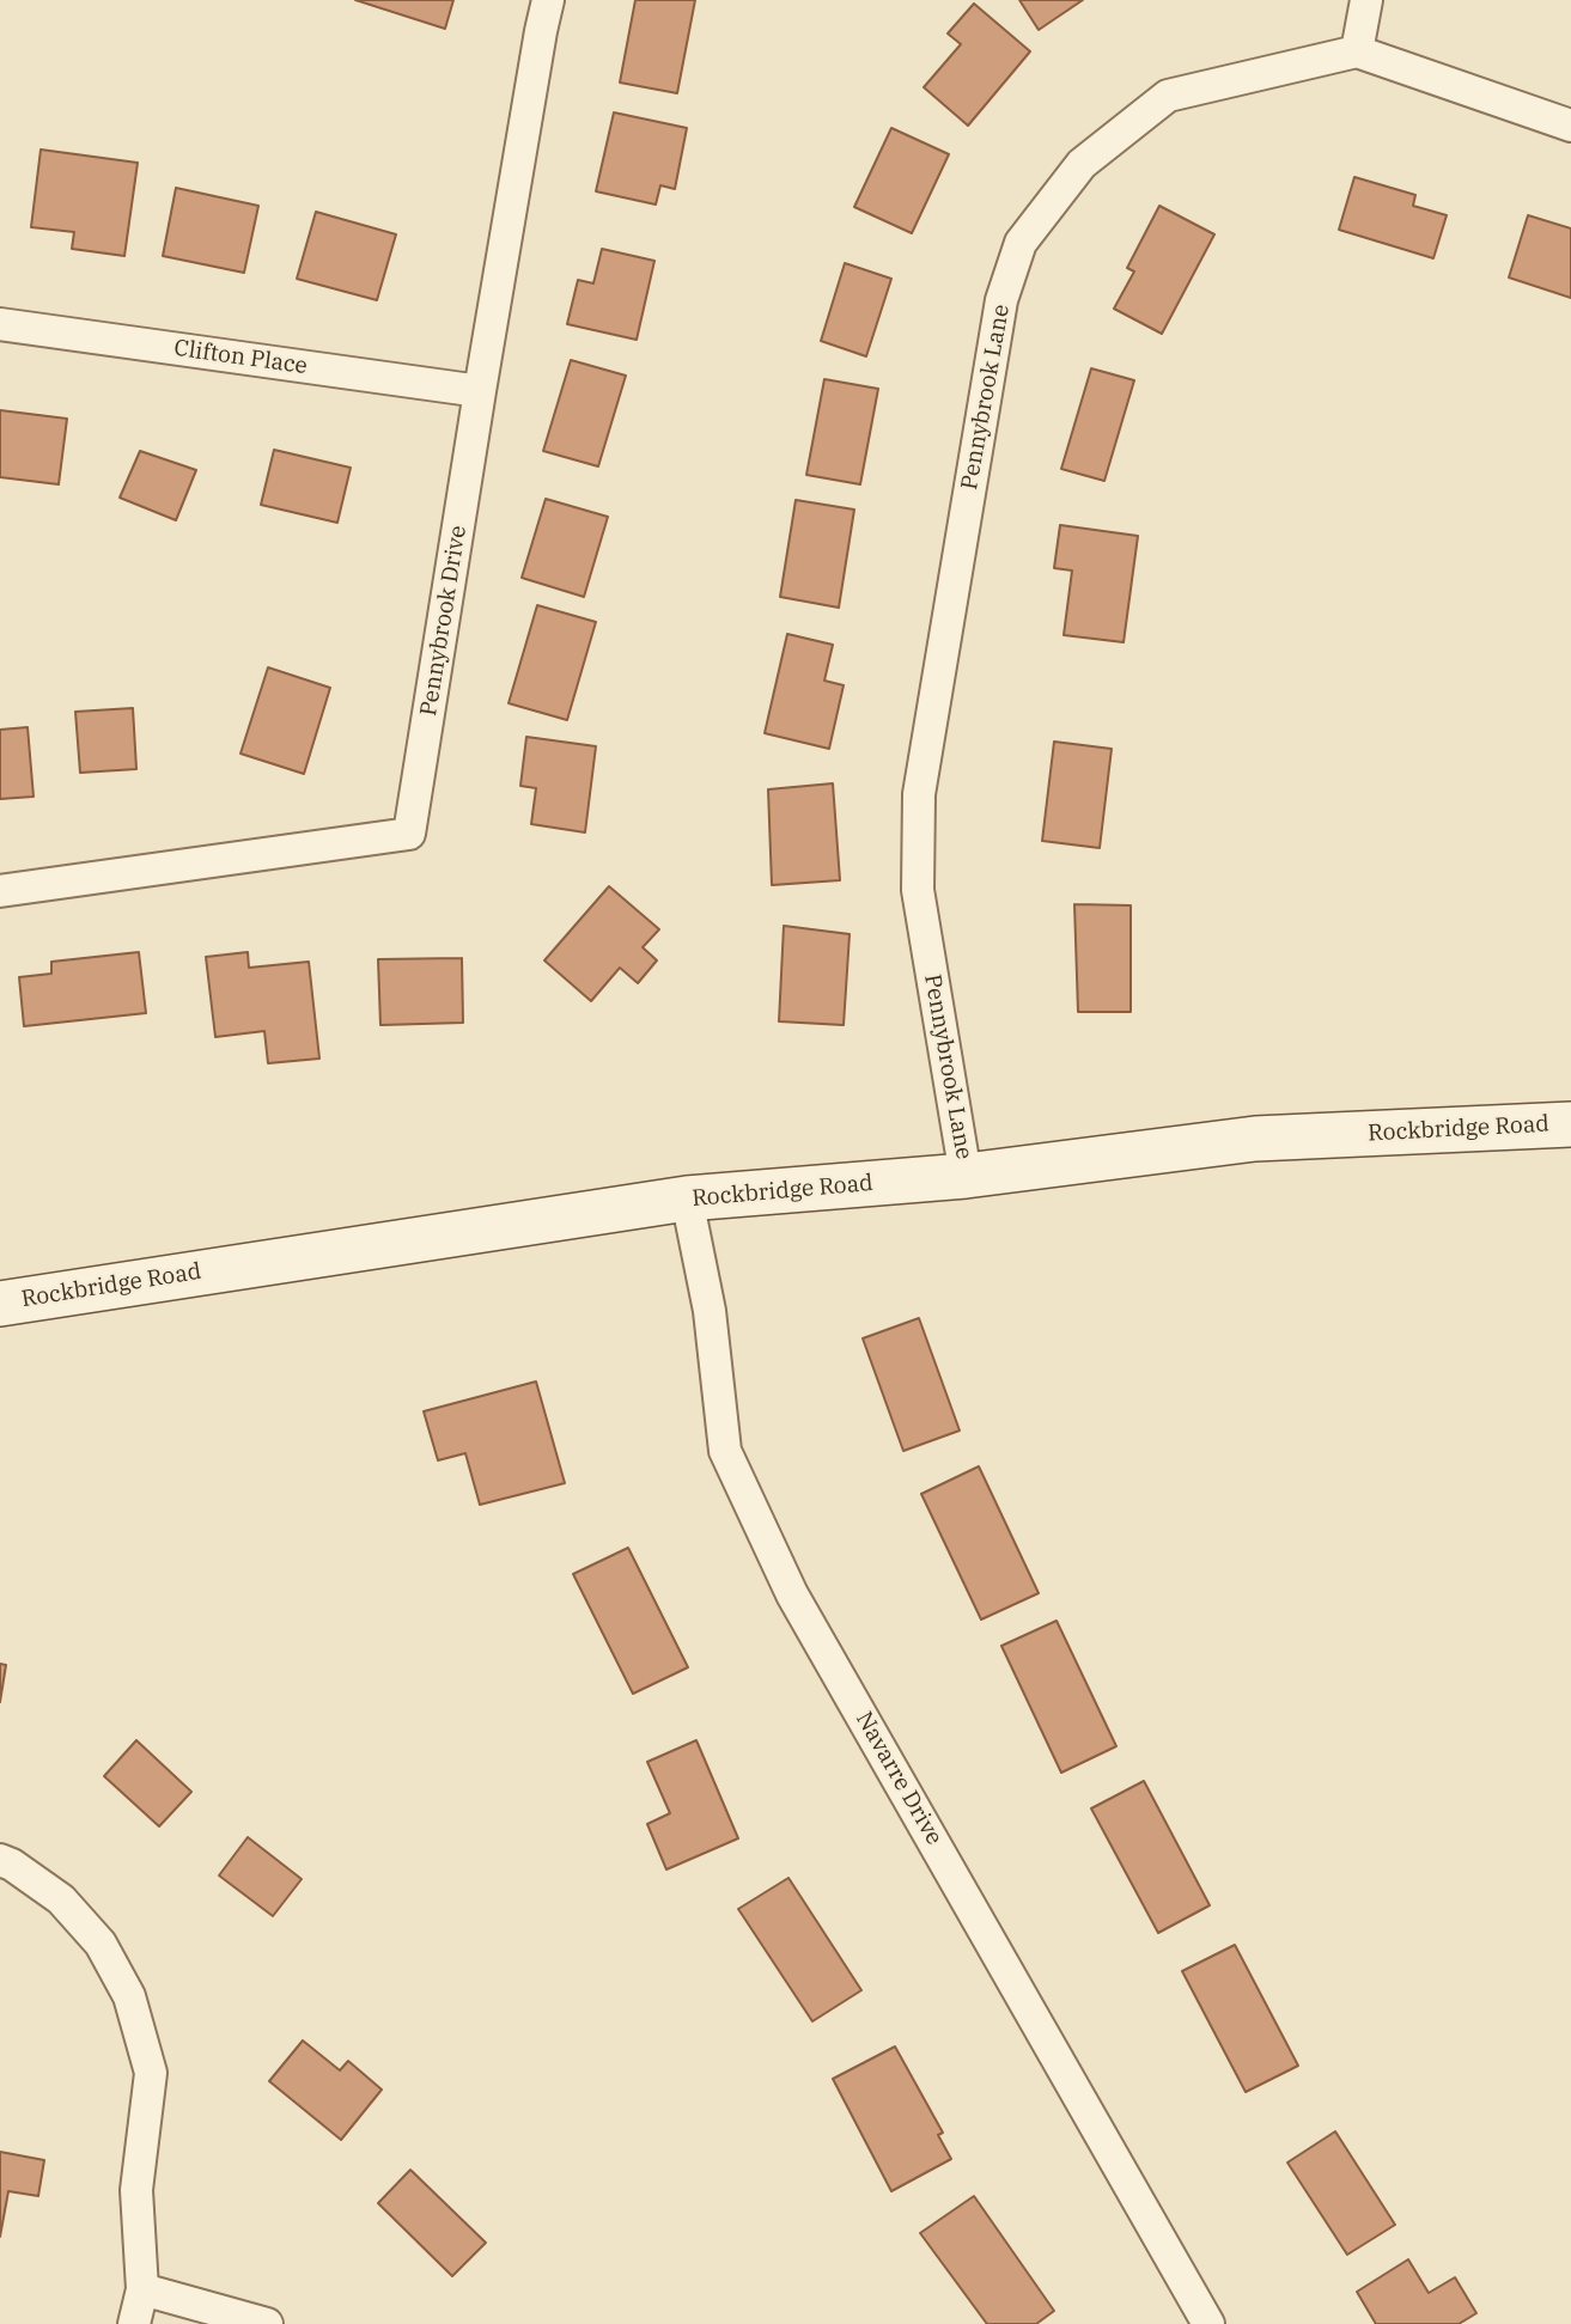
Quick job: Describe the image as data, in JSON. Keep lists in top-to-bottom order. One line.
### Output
{"streets":{"main road":["Rockbridge Road"],"street":["Clifton Place","Pennybrook Lane","Pennybrook Drive","Navarre Drive"]},"crossings":[["Clifton Place","Pennybrook Drive"],["Pennybrook Lane","Rockbridge Road"],["Rockbridge Road","Navarre Drive"]]}
